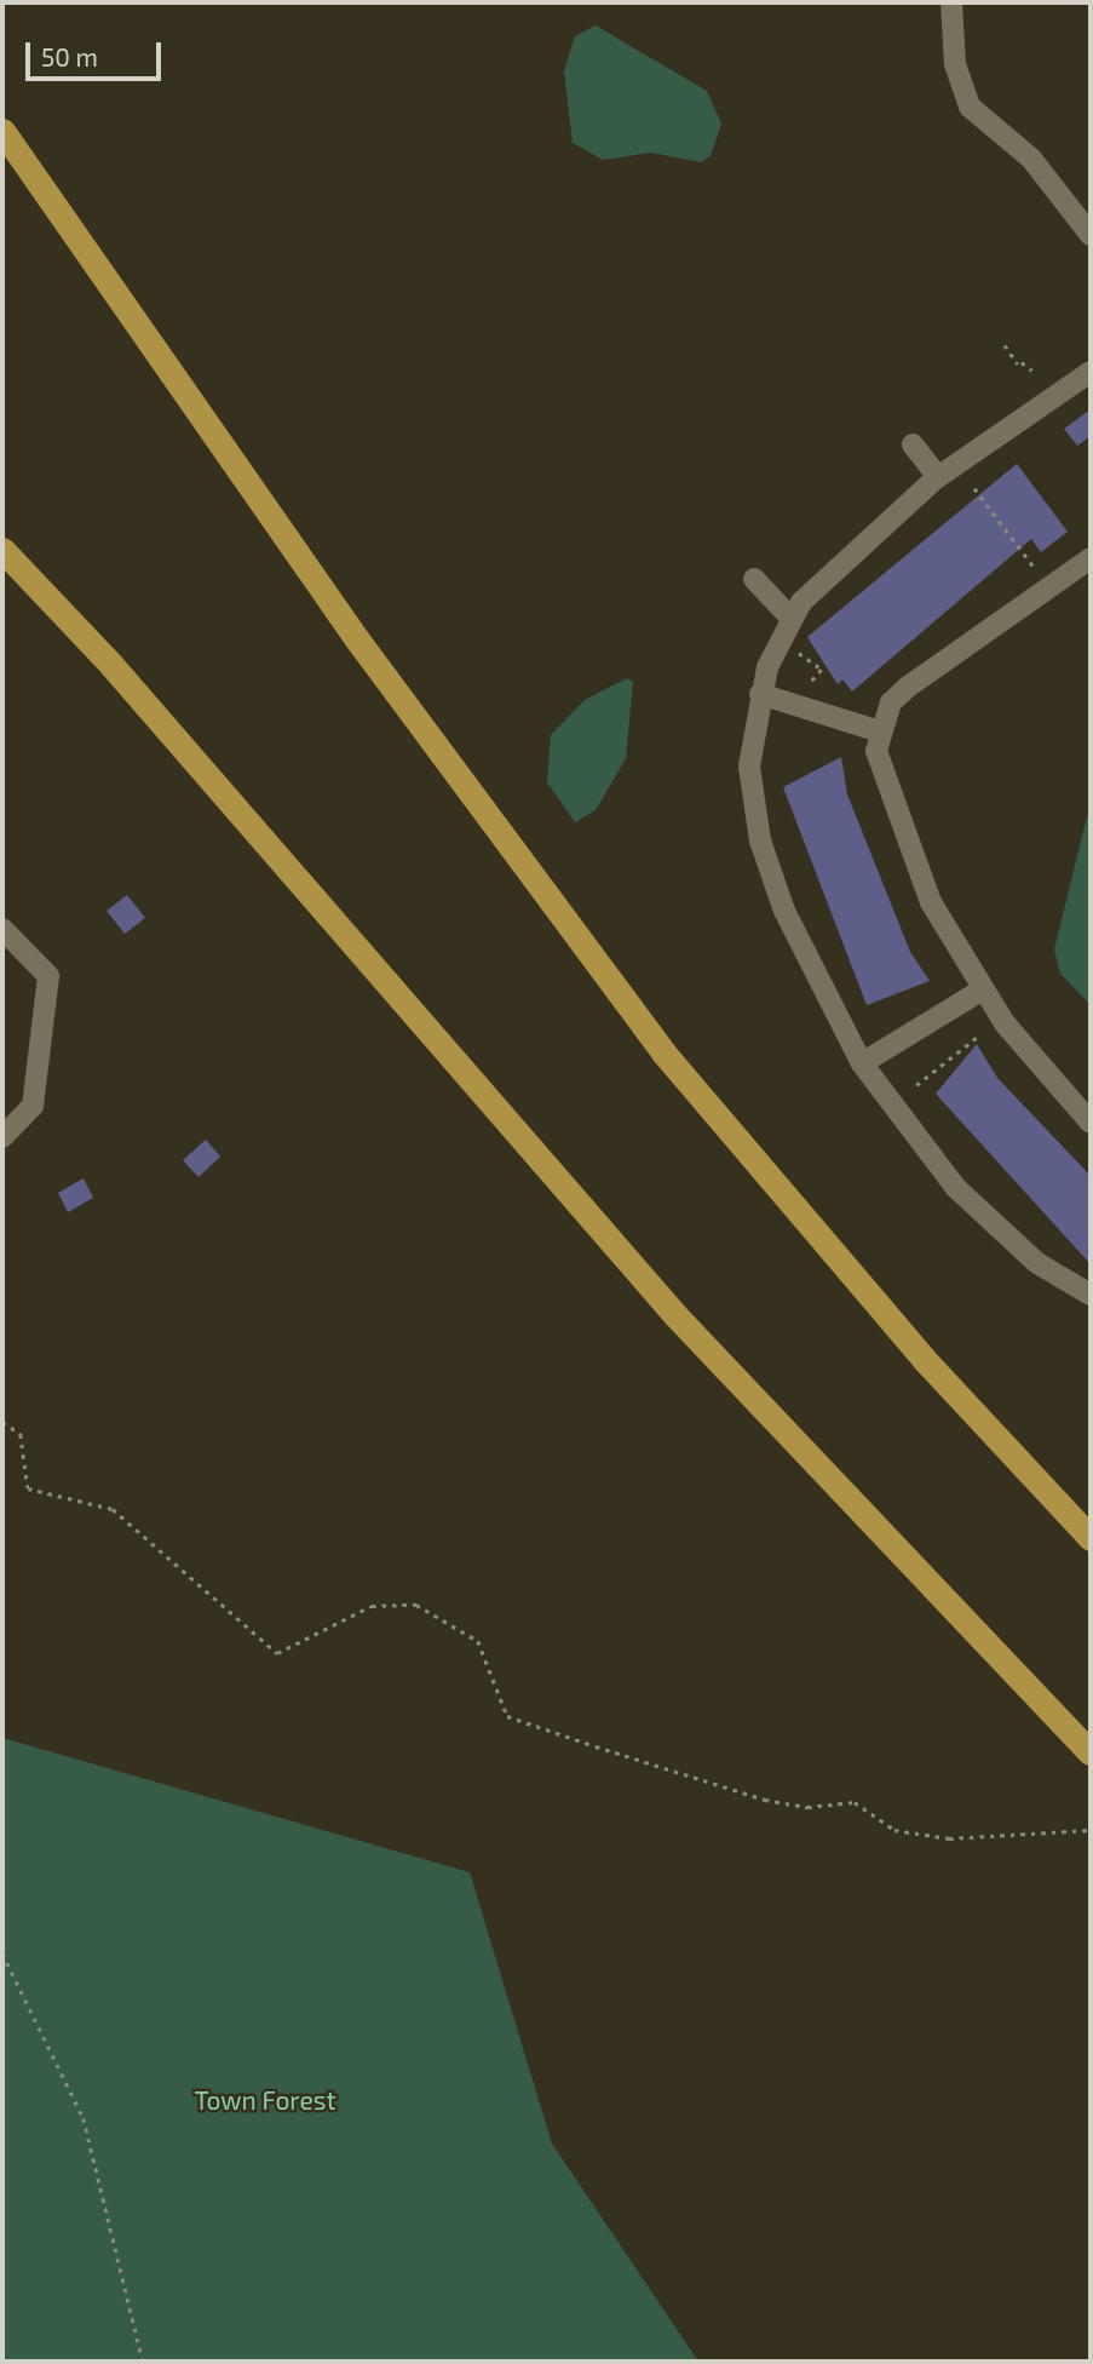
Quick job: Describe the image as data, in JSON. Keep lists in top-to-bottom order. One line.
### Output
{"parks":["Town Forest"],"scale_bar":"50 m"}
